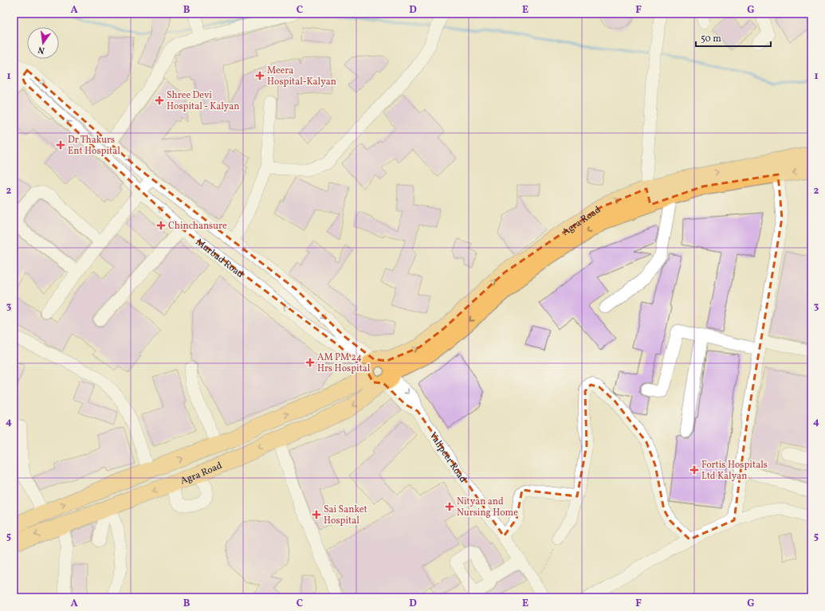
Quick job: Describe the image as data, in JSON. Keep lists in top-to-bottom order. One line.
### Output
{"streets":{"main road":["Agra Road"],"street":["Murbad Road","Valipeer Road"]},"crossings":[["Agra Road","Murbad Road"],["Agra Road","Valipeer Road"],["Murbad Road","Valipeer Road"]],"places":{"health":["Meera Hospital-Kalyan","Shree Devi Hospital - Kalyan","Dr Thakurs Ent Hospital","Chinchansure","AM PM 24 Hrs Hospital","Fortis Hospitals Ltd Kalyan","Nityan and Nursing Home","Sai Sanket Hospital"]},"scale_bar":"50 m","north":"bottom","grid":{"columns":["A","B","C","D","E","F","G"],"rows":["1","2","3","4","5"]}}
